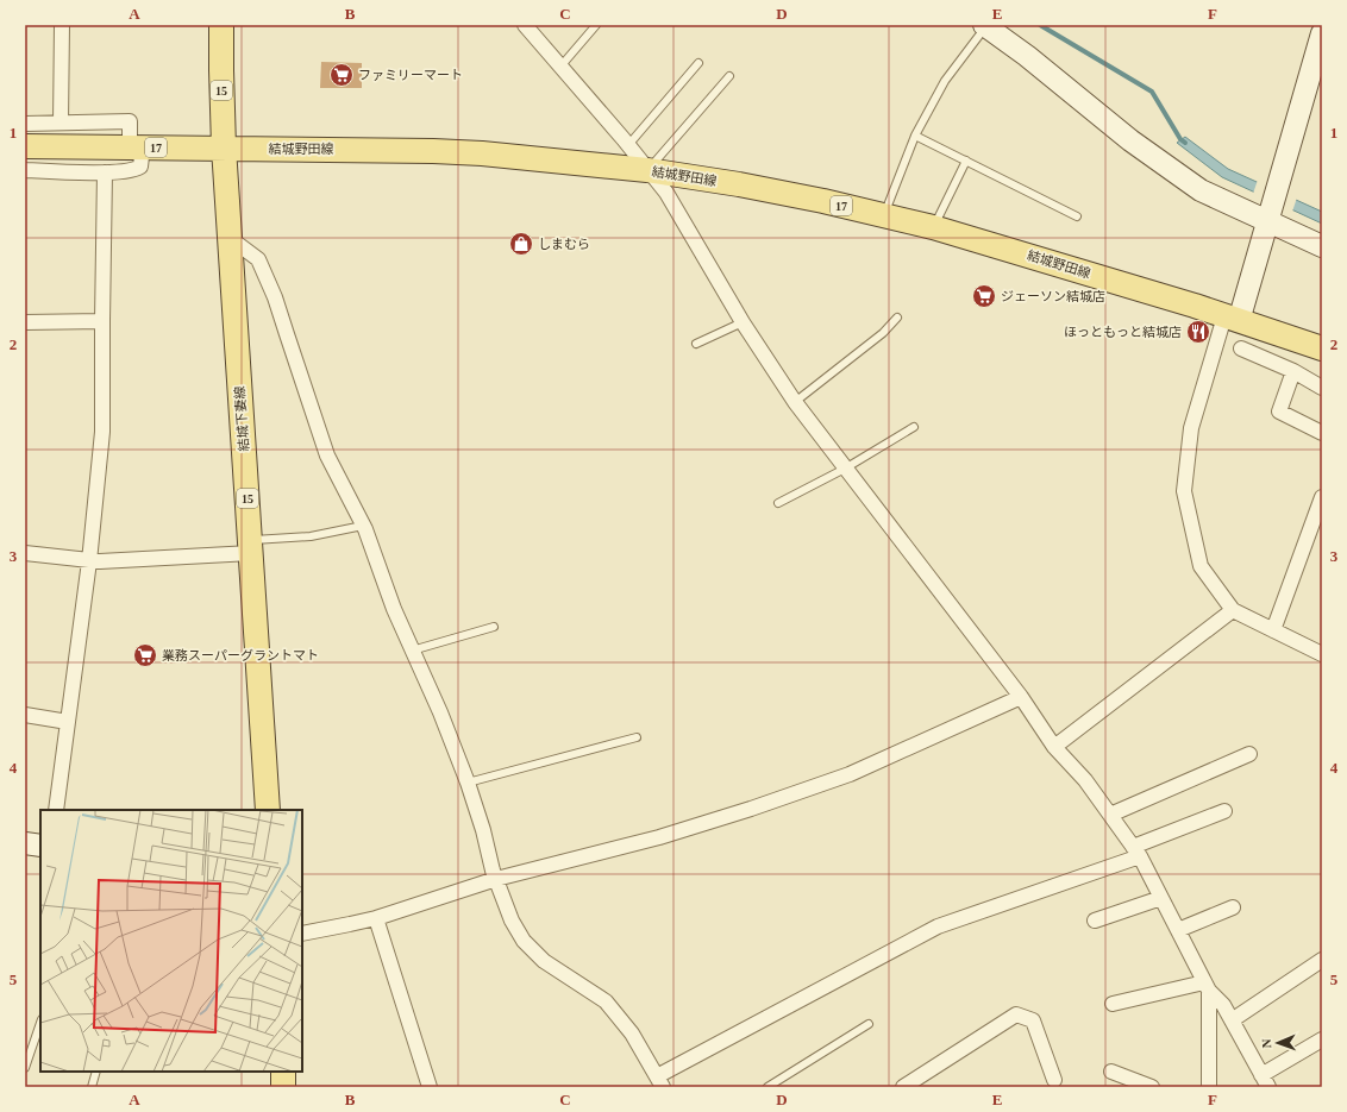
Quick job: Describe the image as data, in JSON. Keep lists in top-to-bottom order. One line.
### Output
{"streets":{"main road":["15","17","結城野田線","結城下妻線"]},"crossings":[["結城野田線","結城下妻線"]],"places":{"supermarket":["ファミリーマート","ジェーソン結城店","業務スーパーグラントマト"],"shop":["しまむら"],"restaurant":["ほっともっと結城店"]},"north":"left","grid":{"columns":["A","B","C","D","E","F"],"rows":["1","2","3","4","5"]}}
